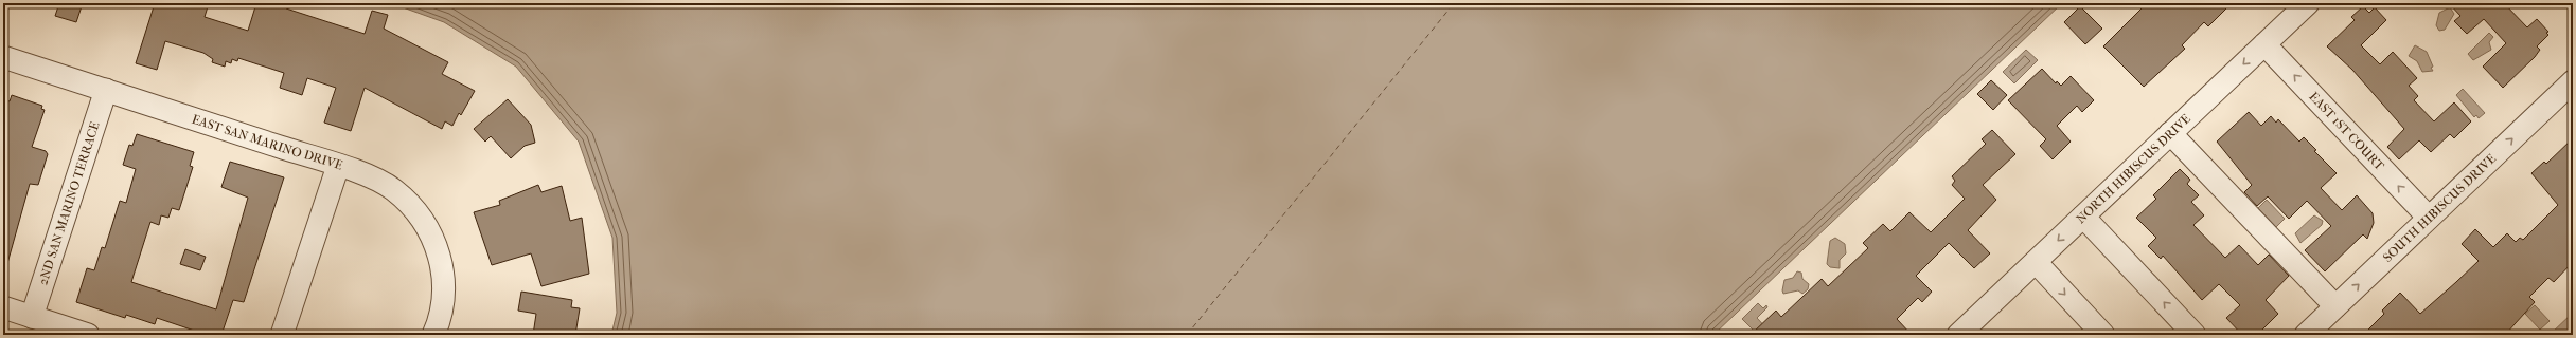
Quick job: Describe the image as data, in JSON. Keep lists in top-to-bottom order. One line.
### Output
{"streets":{"street":["EAST 1ST COURT","EAST SAN MARINO DRIVE","NORTH HIBISCUS DRIVE","2ND SAN MARINO TERRACE","SOUTH HIBISCUS DRIVE"]},"crossings":[["EAST 1ST COURT","NORTH HIBISCUS DRIVE"],["EAST 1ST COURT","SOUTH HIBISCUS DRIVE"],["EAST SAN MARINO DRIVE","2ND SAN MARINO TERRACE"]],"one_way":["NORTH HIBISCUS DRIVE","SOUTH HIBISCUS DRIVE"]}
